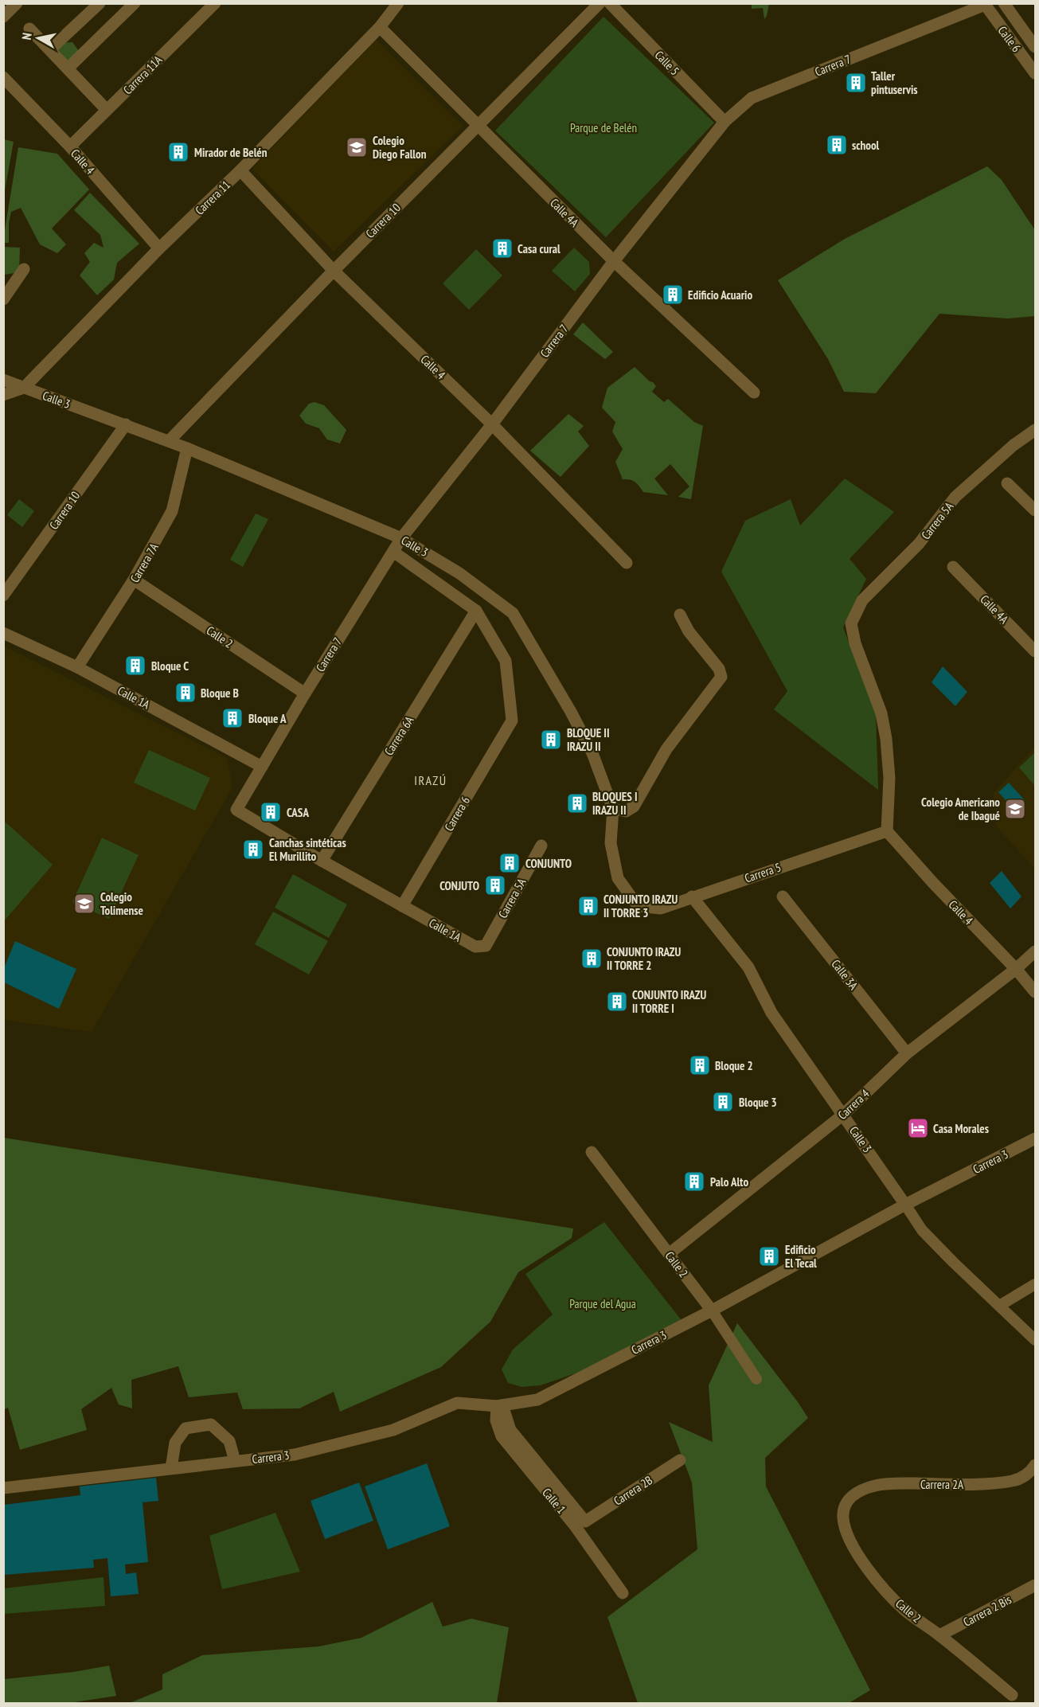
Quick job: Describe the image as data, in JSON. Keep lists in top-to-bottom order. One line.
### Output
{"streets":{"street":["Calle 6","Calle 5","Carrera 7","Carrera 11A","Calle 4","Carrera 11","Calle 4A","Carrera 10","Calle 3","Carrera 5A","Carrera 7A","Calle 2","Calle 1A","Carrera 6A","Carrera 6","Carrera 5","Calle 3A","Carrera 4","Carrera 3","Carrera 2A","Carrera 2B","Calle 1","Carrera 2 Bis"]},"crossings":[["Calle 6","Carrera 7"],["Calle 5","Carrera 7"],["Carrera 7","Calle 4"],["Carrera 7","Calle 4A"],["Carrera 7","Calle 3"],["Carrera 7","Calle 2"],["Carrera 7","Calle 1A"],["Carrera 11A","Calle 4"],["Calle 4","Carrera 11"],["Calle 4","Carrera 10"],["Calle 4","Carrera 5A"],["Calle 4","Carrera 5"],["Calle 4","Carrera 4"],["Carrera 11","Calle 4A"],["Carrera 11","Calle 3"],["Calle 4A","Carrera 10"],["Carrera 10","Calle 3"],["Calle 3","Carrera 7A"],["Calle 3","Carrera 6A"],["Calle 3","Carrera 6"],["Calle 3","Carrera 5"],["Calle 3","Carrera 4"],["Calle 3","Carrera 3"],["Carrera 5A","Calle 1A"],["Carrera 5A","Carrera 5"],["Carrera 7A","Calle 2"],["Carrera 7A","Calle 1A"],["Calle 2","Carrera 4"],["Calle 2","Carrera 3"],["Calle 2","Carrera 2A"],["Calle 2","Carrera 2 Bis"],["Calle 1A","Carrera 6A"],["Calle 1A","Carrera 6"],["Calle 3A","Carrera 4"],["Carrera 3","Calle 1"],["Carrera 2B","Calle 1"]],"districts":["IRAZÚ"],"parks":["Parque de Belén","Parque del Agua"],"places":{"building":["Taller pintuservis","school","Mirador de Belén","Casa cural","Edificio Acuario","Bloque C","Bloque B","Bloque A","BLOQUE II IRAZU II","BLOQUES I IRAZU II","CASA","Canchas sintéticas El Murillito","CONJUNTO","CONJUTO","CONJUNTO IRAZU II TORRE 3","CONJUNTO IRAZU II TORRE 2","CONJUNTO IRAZU II TORRE I","Bloque 2","Bloque 3","Palo Alto","Edificio El Tecal"],"school or university":["Colegio Diego Fallon","Colegio Americano de Ibagué","Colegio Tolimense"],"hotel":["Casa Morales"]},"north":"left"}
